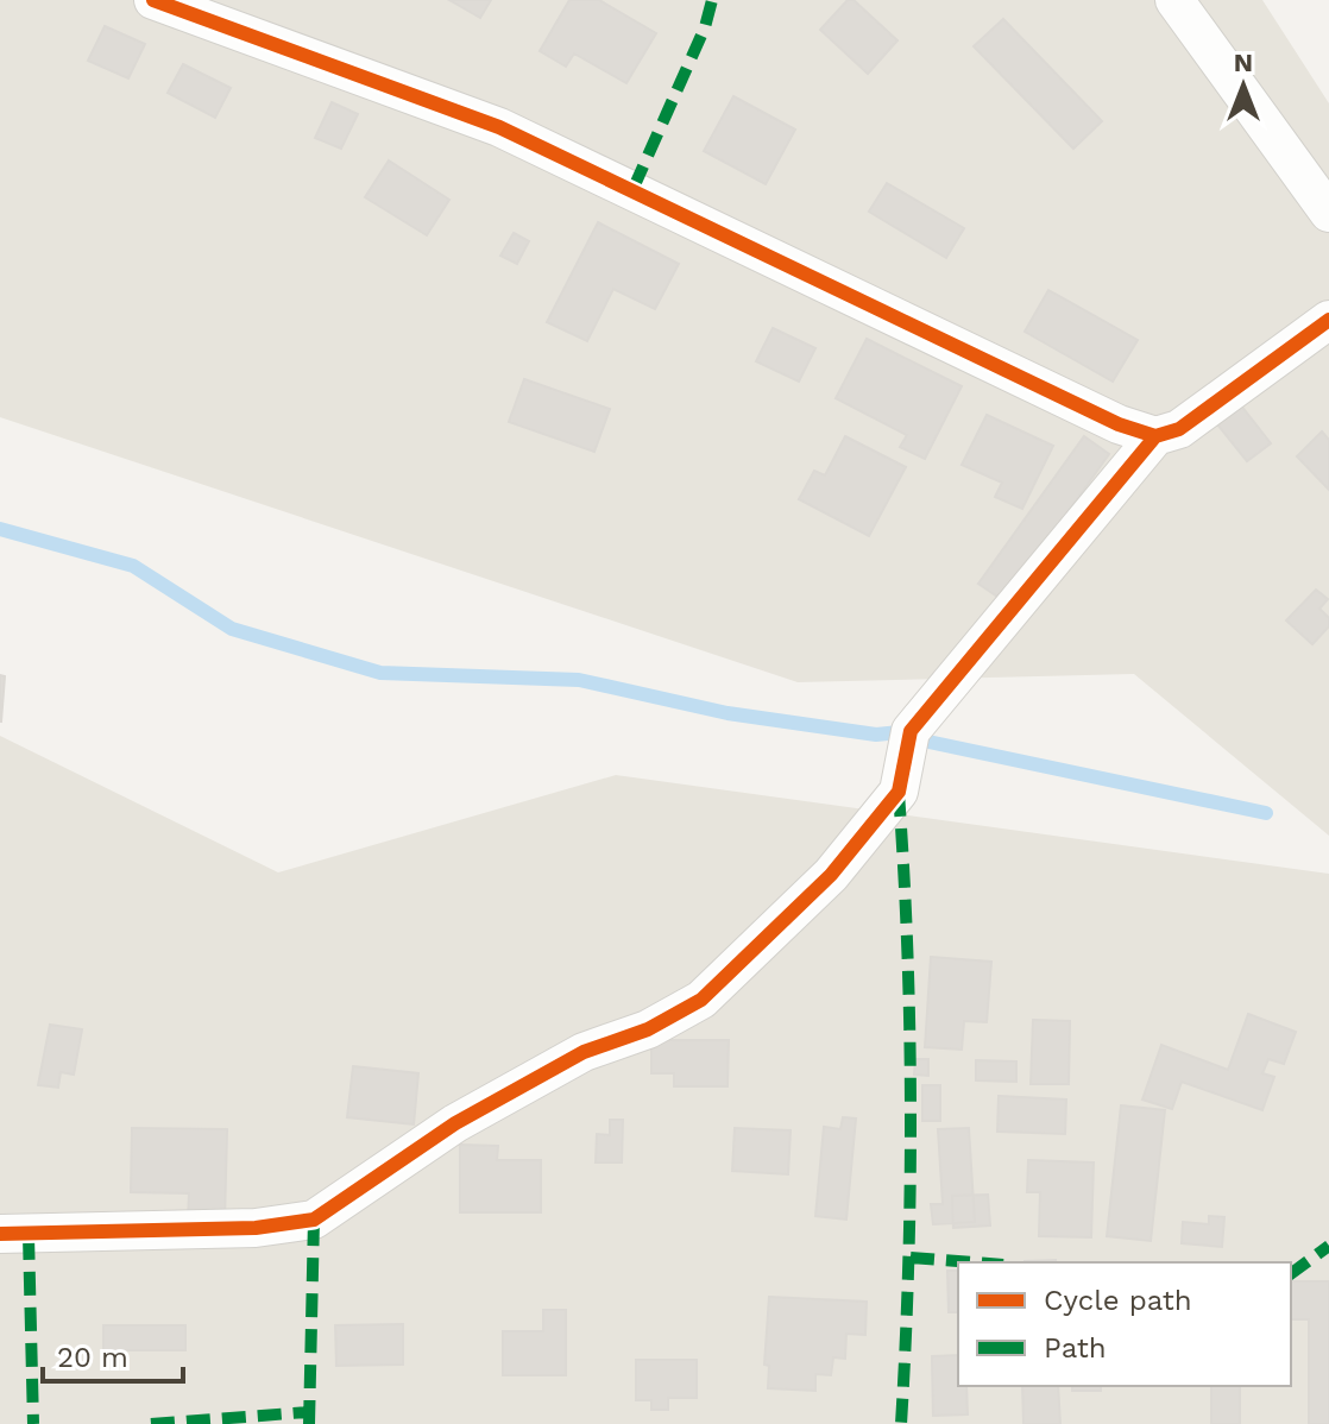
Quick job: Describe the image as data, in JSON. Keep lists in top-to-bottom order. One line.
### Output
{"legend":["Cycle path","Path"],"scale_bar":"20 m","north":"top"}
